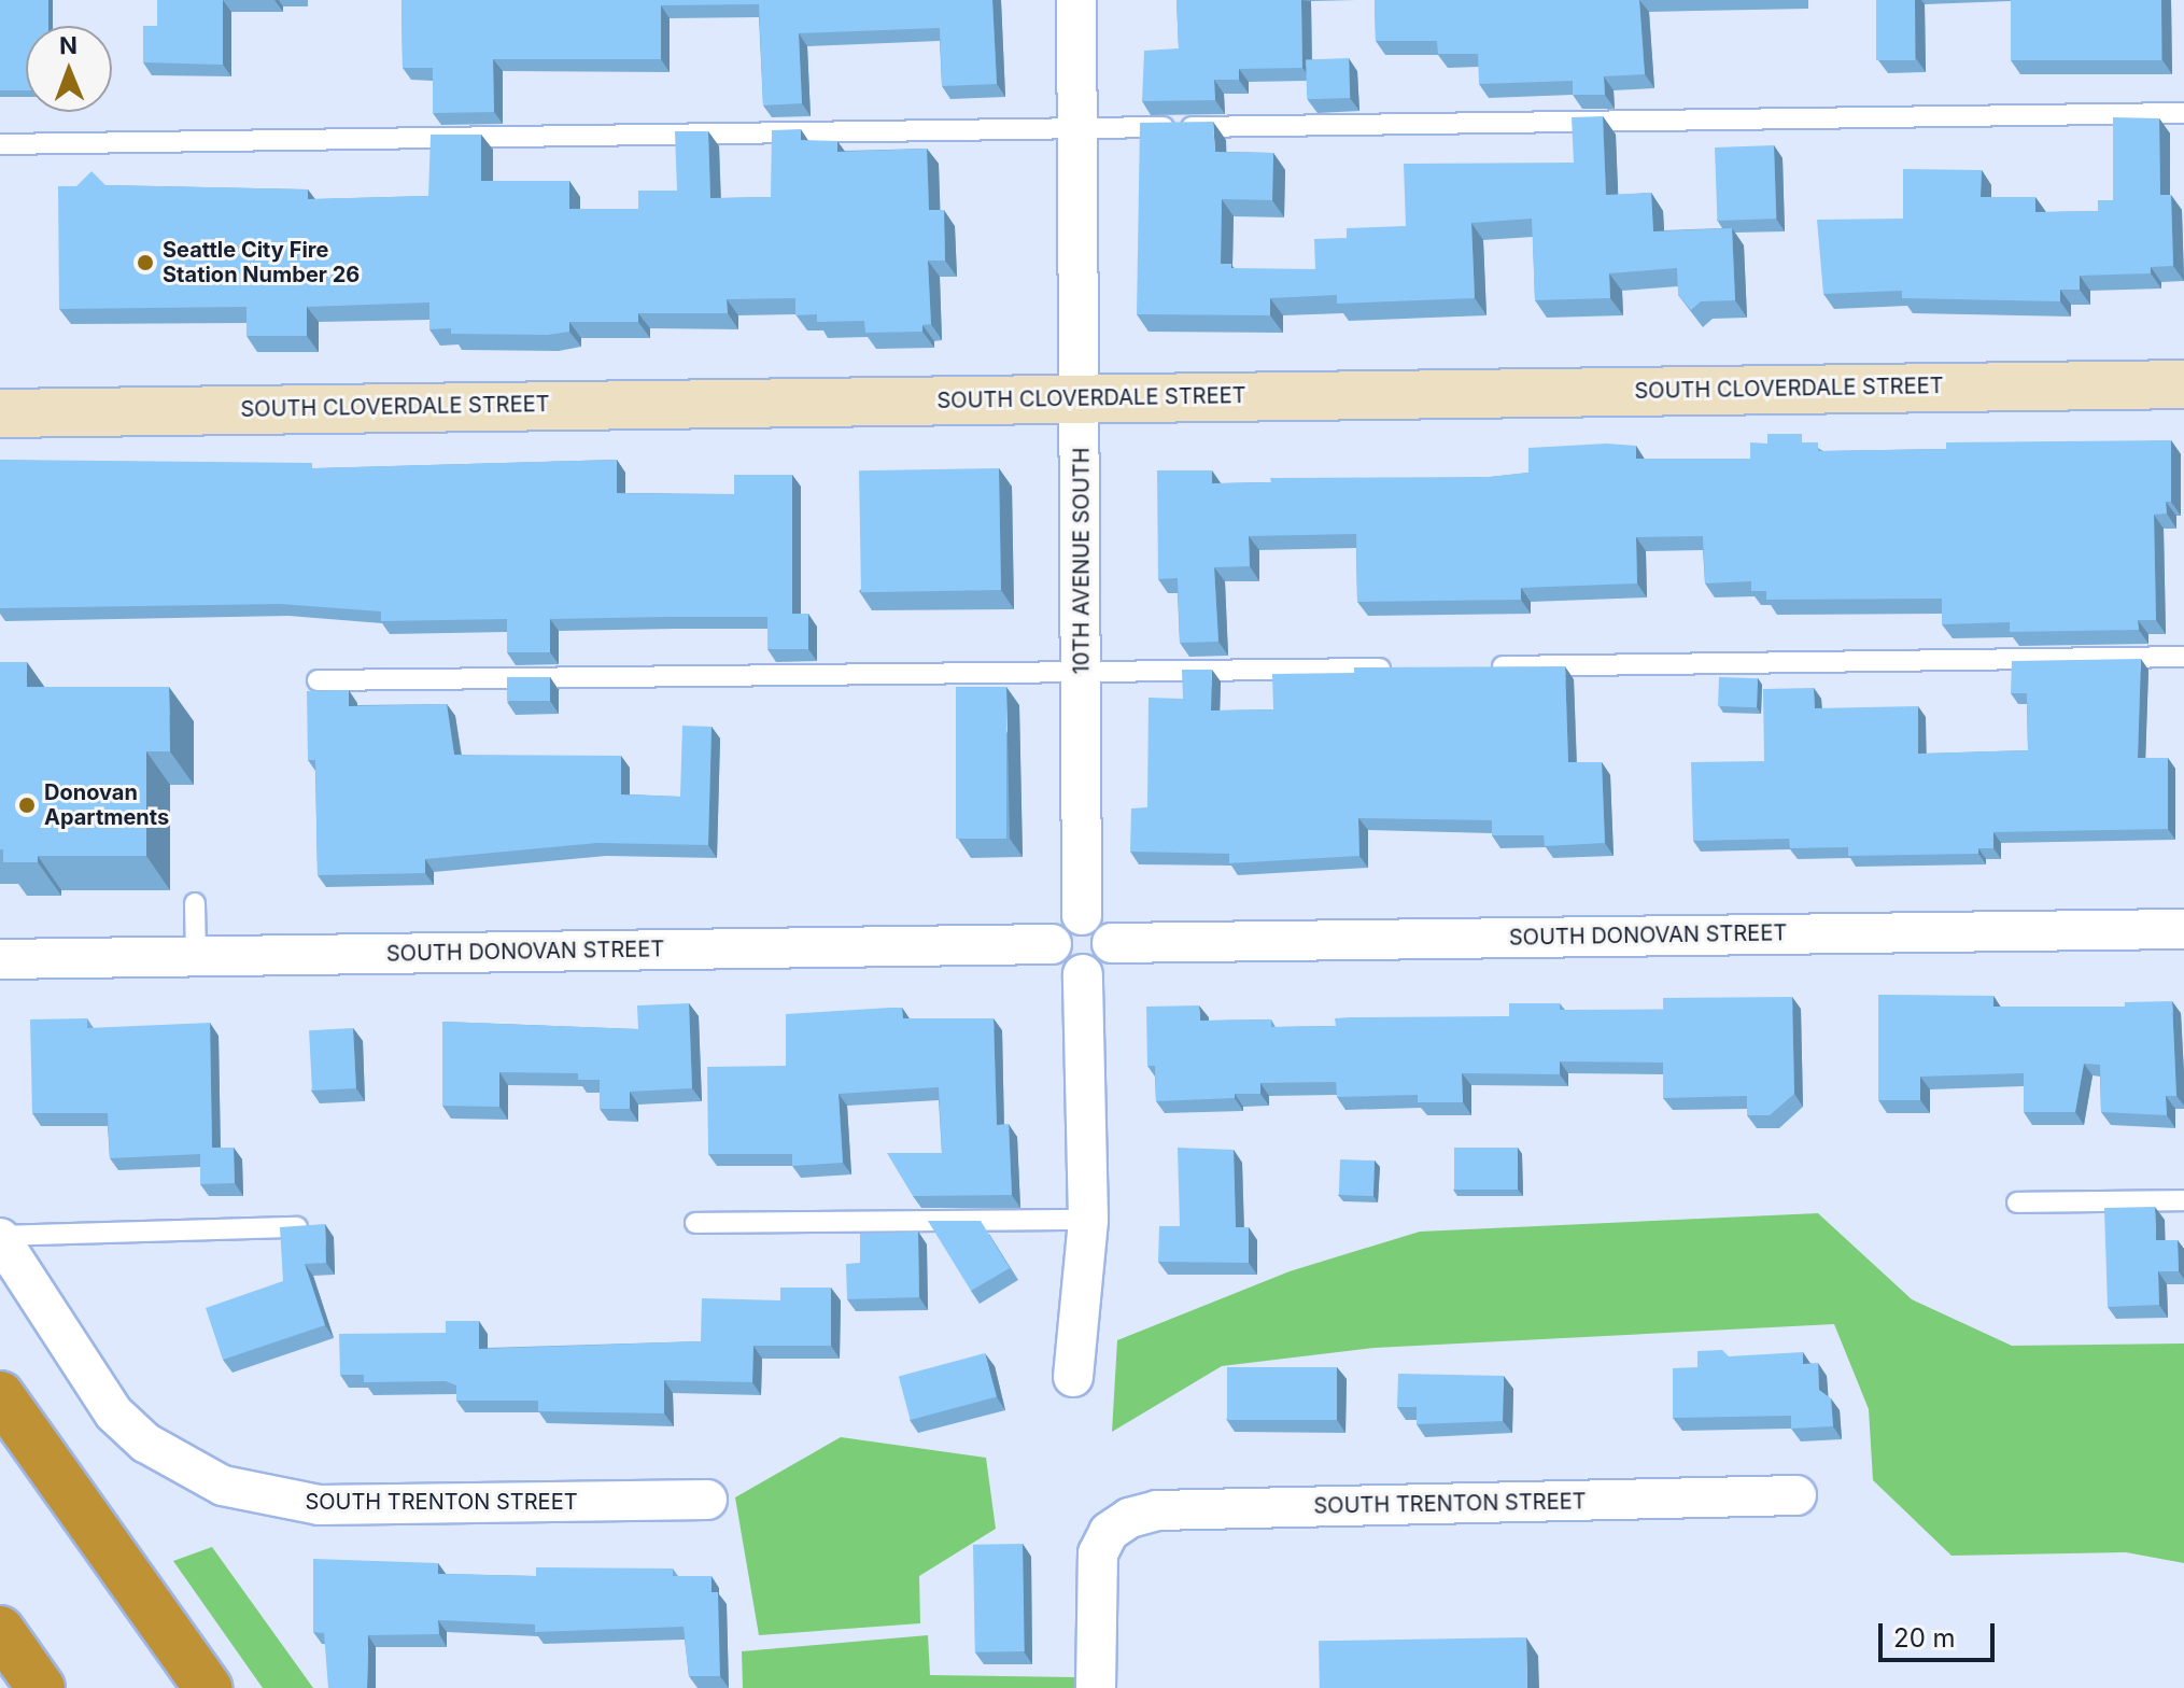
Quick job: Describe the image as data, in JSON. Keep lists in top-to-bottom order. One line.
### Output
{"streets":{"main road":["SOUTH CLOVERDALE STREET"],"street":["10TH AVENUE SOUTH","SOUTH DONOVAN STREET","SOUTH TRENTON STREET"]},"crossings":[["SOUTH CLOVERDALE STREET","10TH AVENUE SOUTH"],["10TH AVENUE SOUTH","SOUTH DONOVAN STREET"]],"places":["Seattle City Fire Station Number 26","Donovan Apartments"],"scale_bar":"20 m","north":"top"}
